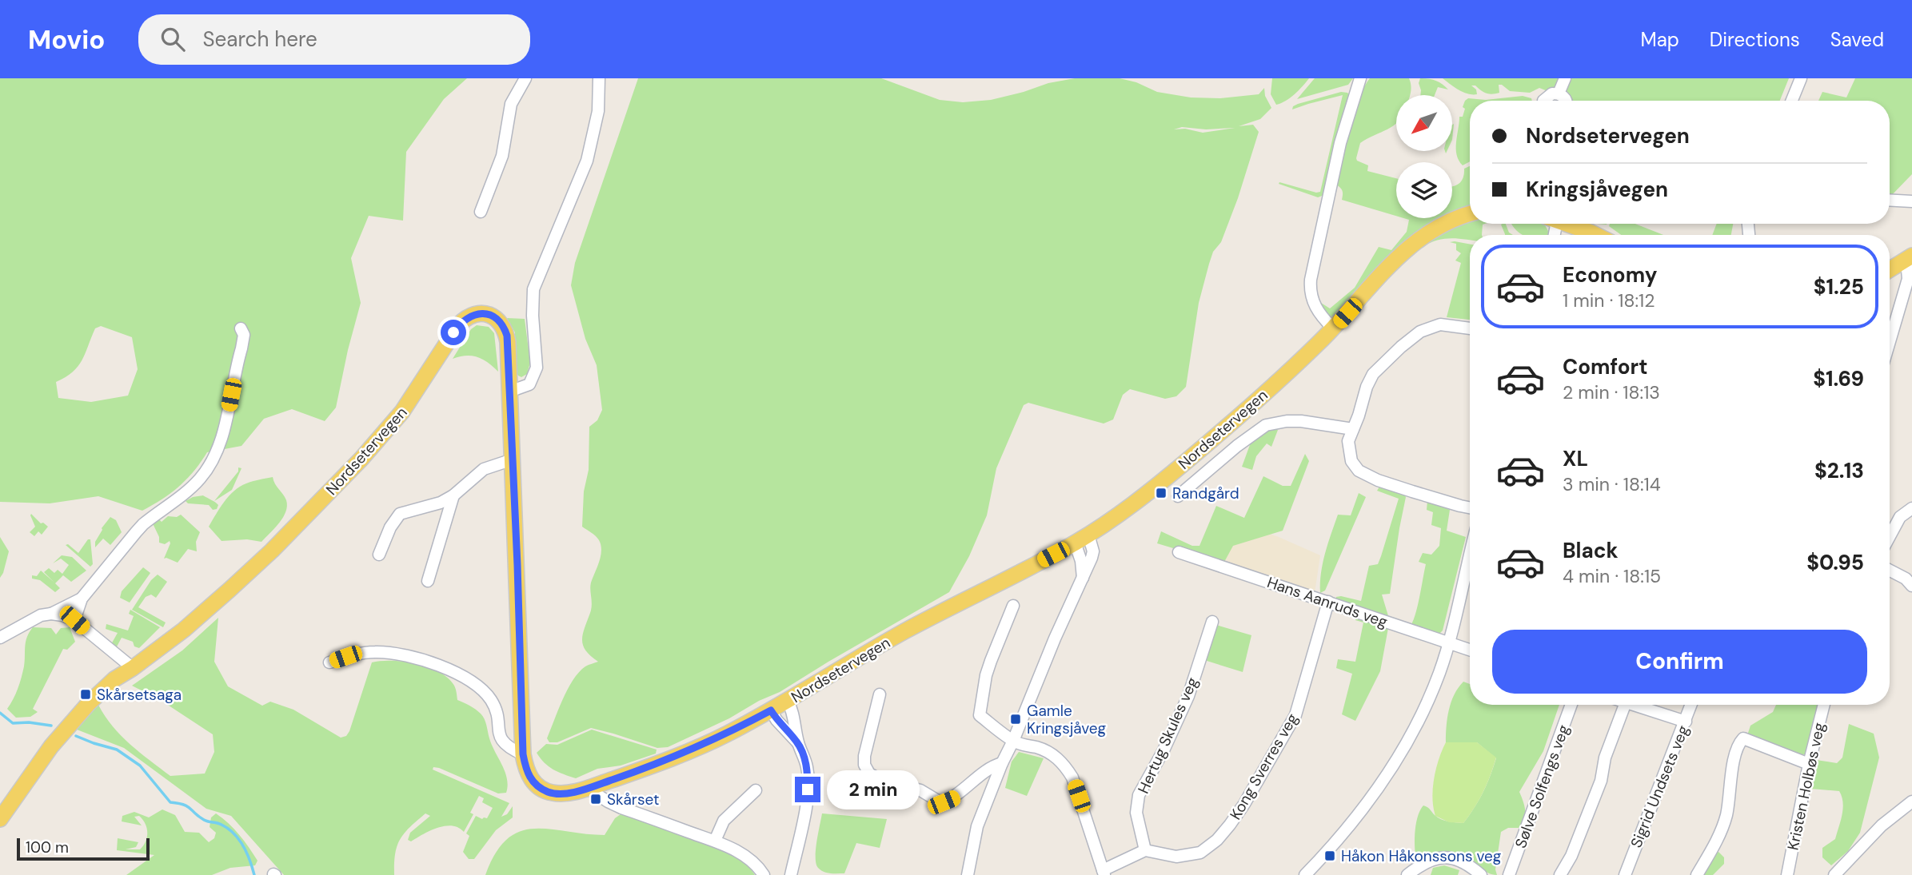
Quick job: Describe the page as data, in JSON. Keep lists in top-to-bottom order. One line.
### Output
{"streets":{"main road":["Nordsetervegen"],"street":["Hans Aanruds veg","Hertug Skules veg","Kong Sverres veg","Sølve Solfengs veg","Sigrid Undsets veg","Kristen Holbøs veg"]},"crossings":[["Hans Aanruds veg","Kong Sverres veg"],["Hertug Skules veg","Kong Sverres veg"]],"places":{"transit":["Randgård","Skårsetsaga","Gamle Kringsjåveg","Skårset","Håkon Håkonssons veg"]},"scale_bar":"100 m","north":"bottom left","page":{"header":"Movio","search":"Search here","nav":["Map","Directions","Saved"],"banner":["Nordsetervegen","Kringsjåvegen"],"list":[{"name":"Economy","note":"1 min · 18:12","value":"$1.25"},{"name":"Comfort","note":"2 min · 18:13","value":"$1.69"},{"name":"XL","note":"3 min · 18:14","value":"$2.13"},{"name":"Black","note":"4 min · 18:15","value":"$0.95"}],"buttons":"Confirm","bubble":"2 min","scale":"100 m"}}
